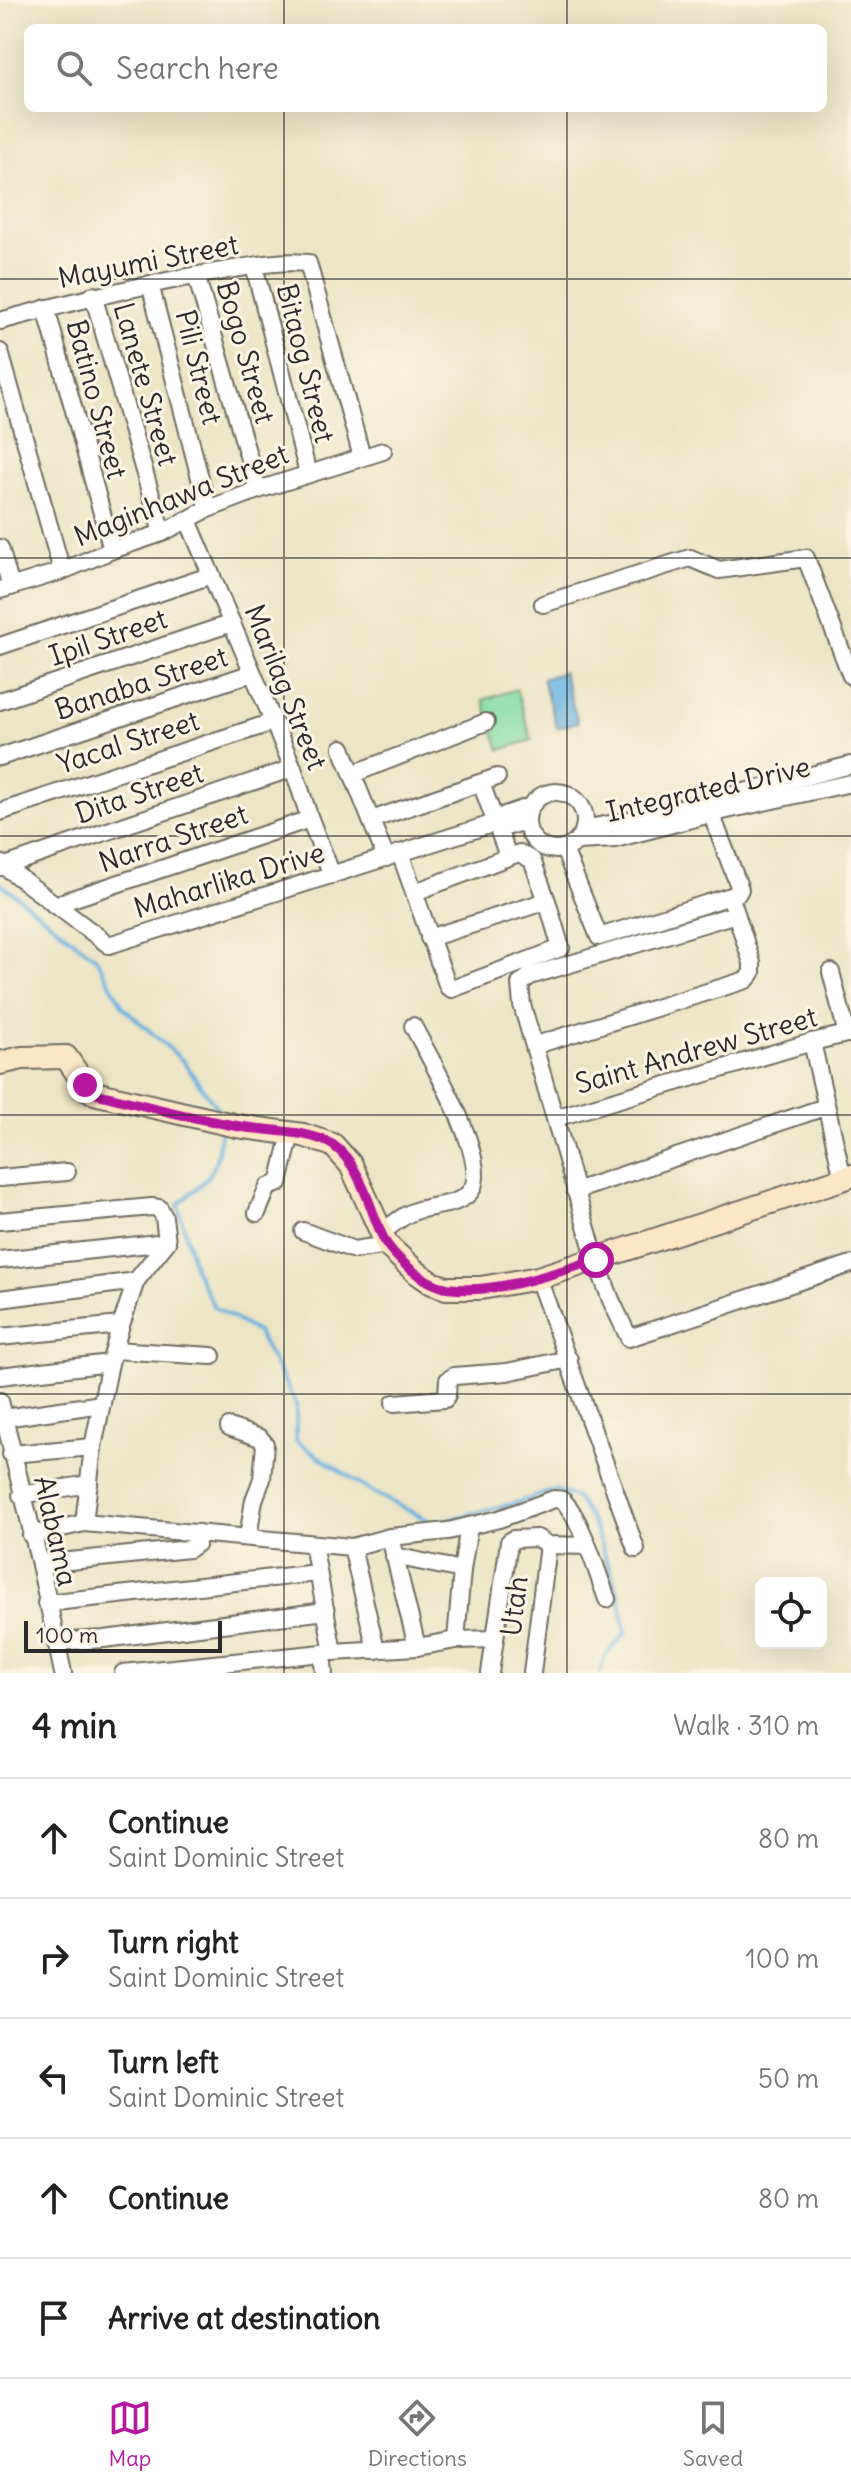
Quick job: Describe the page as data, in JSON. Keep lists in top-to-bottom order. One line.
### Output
{"streets":{"street":["Mayumi Street","Bogo Street","Bitaog Street","Pili Street","Lanete Street","Batino Street","Maginhawa Street","Ipil Street","Banaba Street","Marilag Street","Yacal Street","Integrated Drive","Dita Street","Narra Street","Maharlika Drive","Saint Andrew Street","Alabama","Utah"]},"crossings":[["Mayumi Street","Bogo Street"],["Mayumi Street","Bitaog Street"],["Mayumi Street","Pili Street"],["Mayumi Street","Lanete Street"],["Mayumi Street","Batino Street"],["Mayumi Street","Maginhawa Street"],["Bogo Street","Maginhawa Street"],["Bitaog Street","Maginhawa Street"],["Pili Street","Maginhawa Street"],["Lanete Street","Maginhawa Street"],["Batino Street","Maginhawa Street"],["Maginhawa Street","Marilag Street"],["Ipil Street","Marilag Street"],["Banaba Street","Marilag Street"],["Marilag Street","Yacal Street"],["Marilag Street","Dita Street"],["Marilag Street","Narra Street"],["Marilag Street","Maharlika Drive"],["Integrated Drive","Maharlika Drive"],["Dita Street","Maharlika Drive"],["Narra Street","Maharlika Drive"]],"scale_bar":"100 m","page":{"search":"Search here","scale":"100 m","heading":["4 min","Walk · 310 m"],"list":[["Continue","Saint Dominic Street","80 m"],["Turn right","Saint Dominic Street","100 m"],["Turn left","Saint Dominic Street","50 m"],["Continue","80 m"],"Arrive at destination"],"nav":["Map","Directions","Saved"]}}
